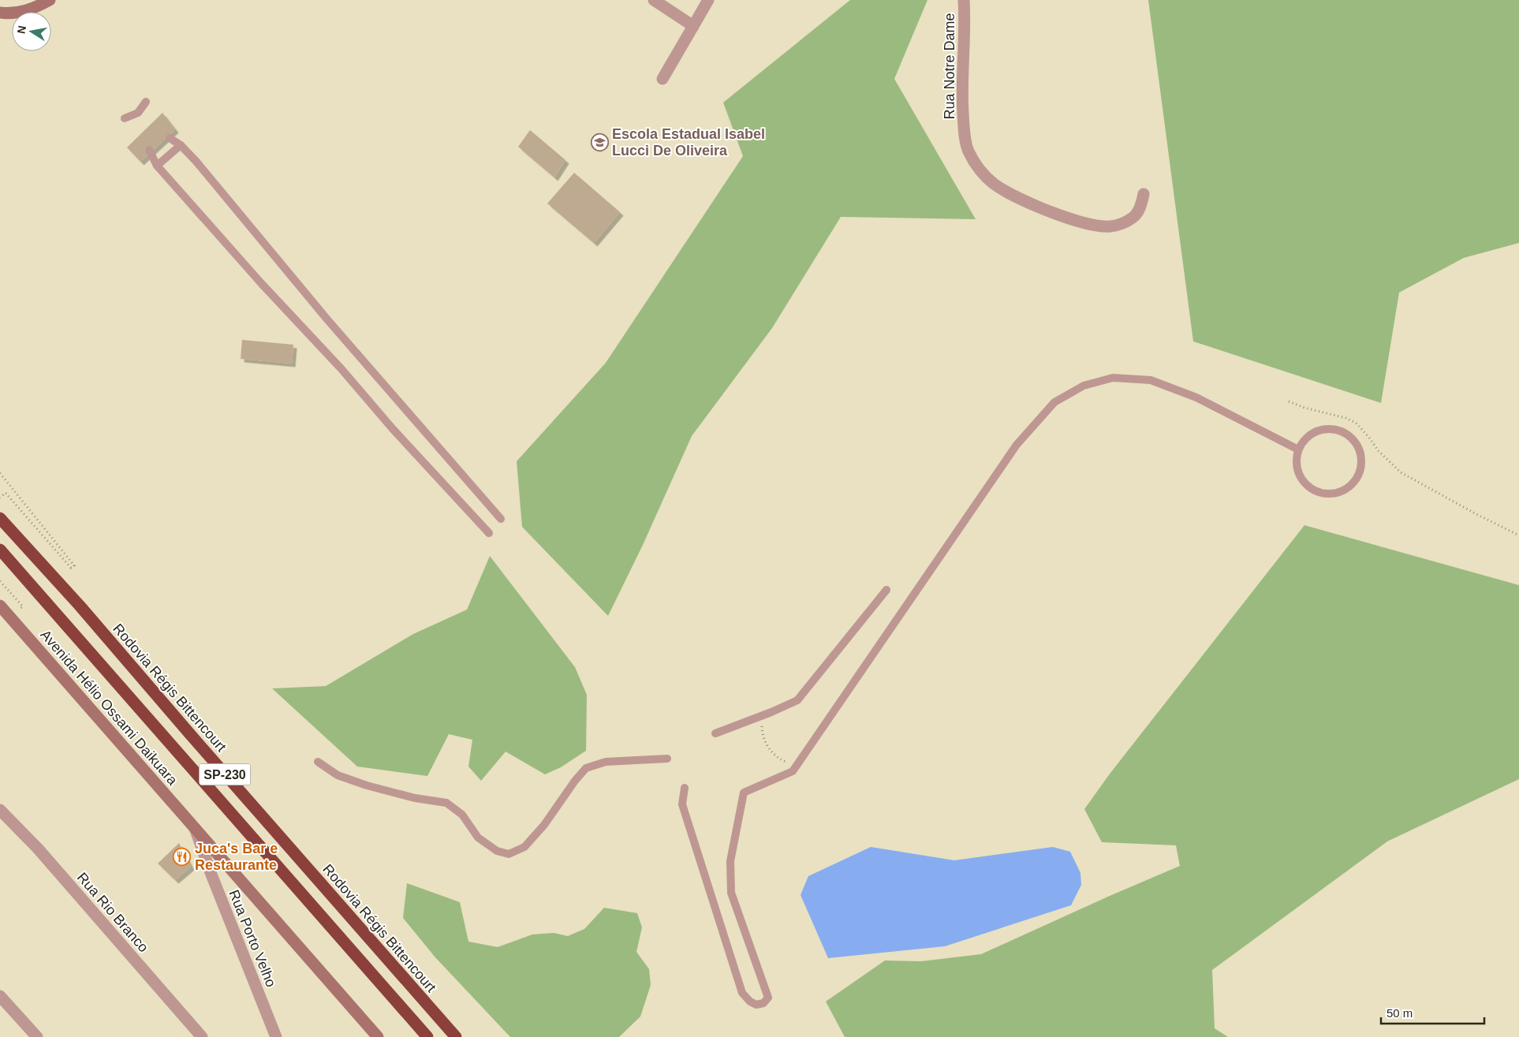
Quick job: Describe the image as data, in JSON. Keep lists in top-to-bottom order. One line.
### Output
{"streets":{"highway":["Rodovia Régis Bittencourt","SP-230"],"street":["Rua Notre Dame","Avenida Hélio Ossami Daikuara","Rua Rio Branco","Rua Porto Velho"]},"crossings":[["Avenida Hélio Ossami Daikuara","Rua Porto Velho"]],"places":{"school or university":["Escola Estadual Isabel Lucci De Oliveira"],"restaurant":["Juca's Bar e Restaurante"]},"scale_bar":"50 m","north":"left"}
